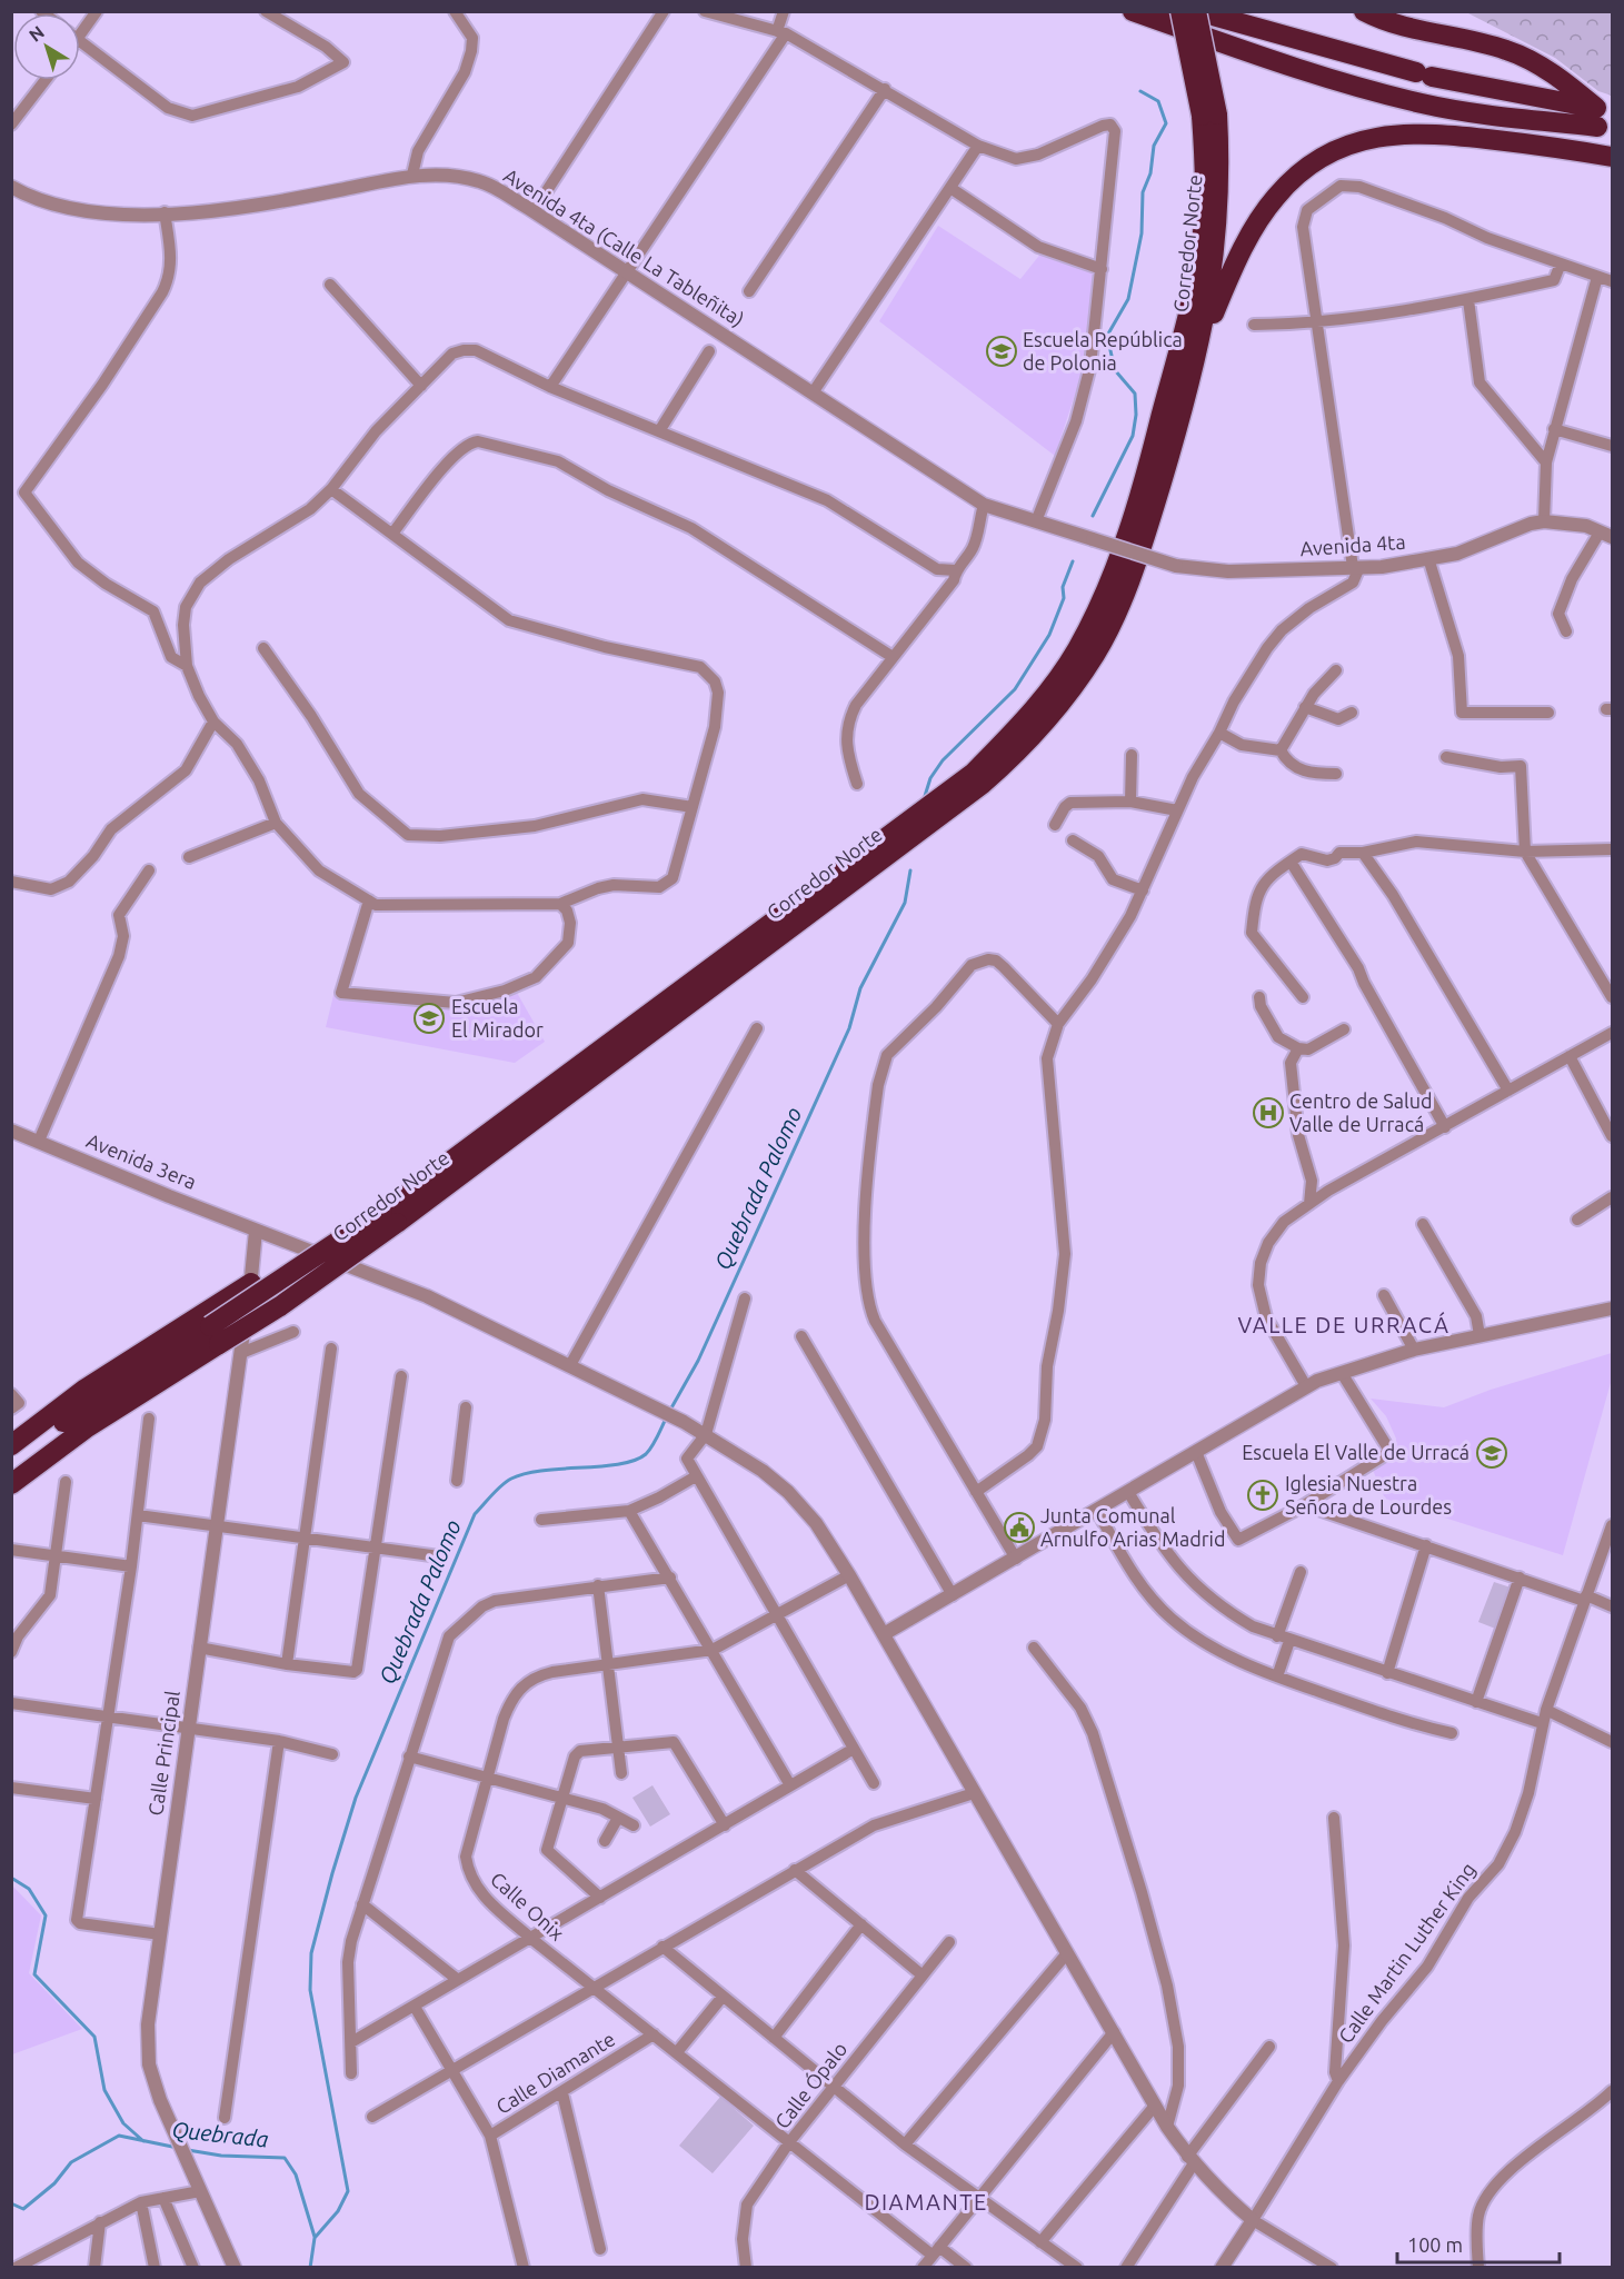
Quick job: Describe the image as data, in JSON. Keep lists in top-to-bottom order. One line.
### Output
{"streets":{"highway":["Corredor Norte"],"street":["Avenida 4ta (Calle La Tableñita)","Avenida 4ta","Avenida 3era","Calle Principal","Calle Onix","Calle Martin Luther King","Calle Diamante","Calle Ópalo"]},"crossings":[["Avenida 4ta (Calle La Tableñita)","Avenida 4ta"],["Avenida 3era","Calle Principal"],["Avenida 3era","Calle Onix"],["Avenida 3era","Calle Martin Luther King"],["Calle Onix","Calle Diamante"],["Calle Onix","Calle Ópalo"]],"districts":["VALLE DE URRACÁ","DIAMANTE"],"water":["Quebrada Palomo","Quebrada"],"places":{"school or university":["Escuela República de Polonia","Escuela El Mirador","Escuela El Valle de Urracá"],"hospital":["Centro de Salud Valle de Urracá"],"church":["Iglesia Nuestra Señora de Lourdes"],"public building":["Junta Comunal Arnulfo Arias Madrid"]},"scale_bar":"100 m","north":"top left"}
